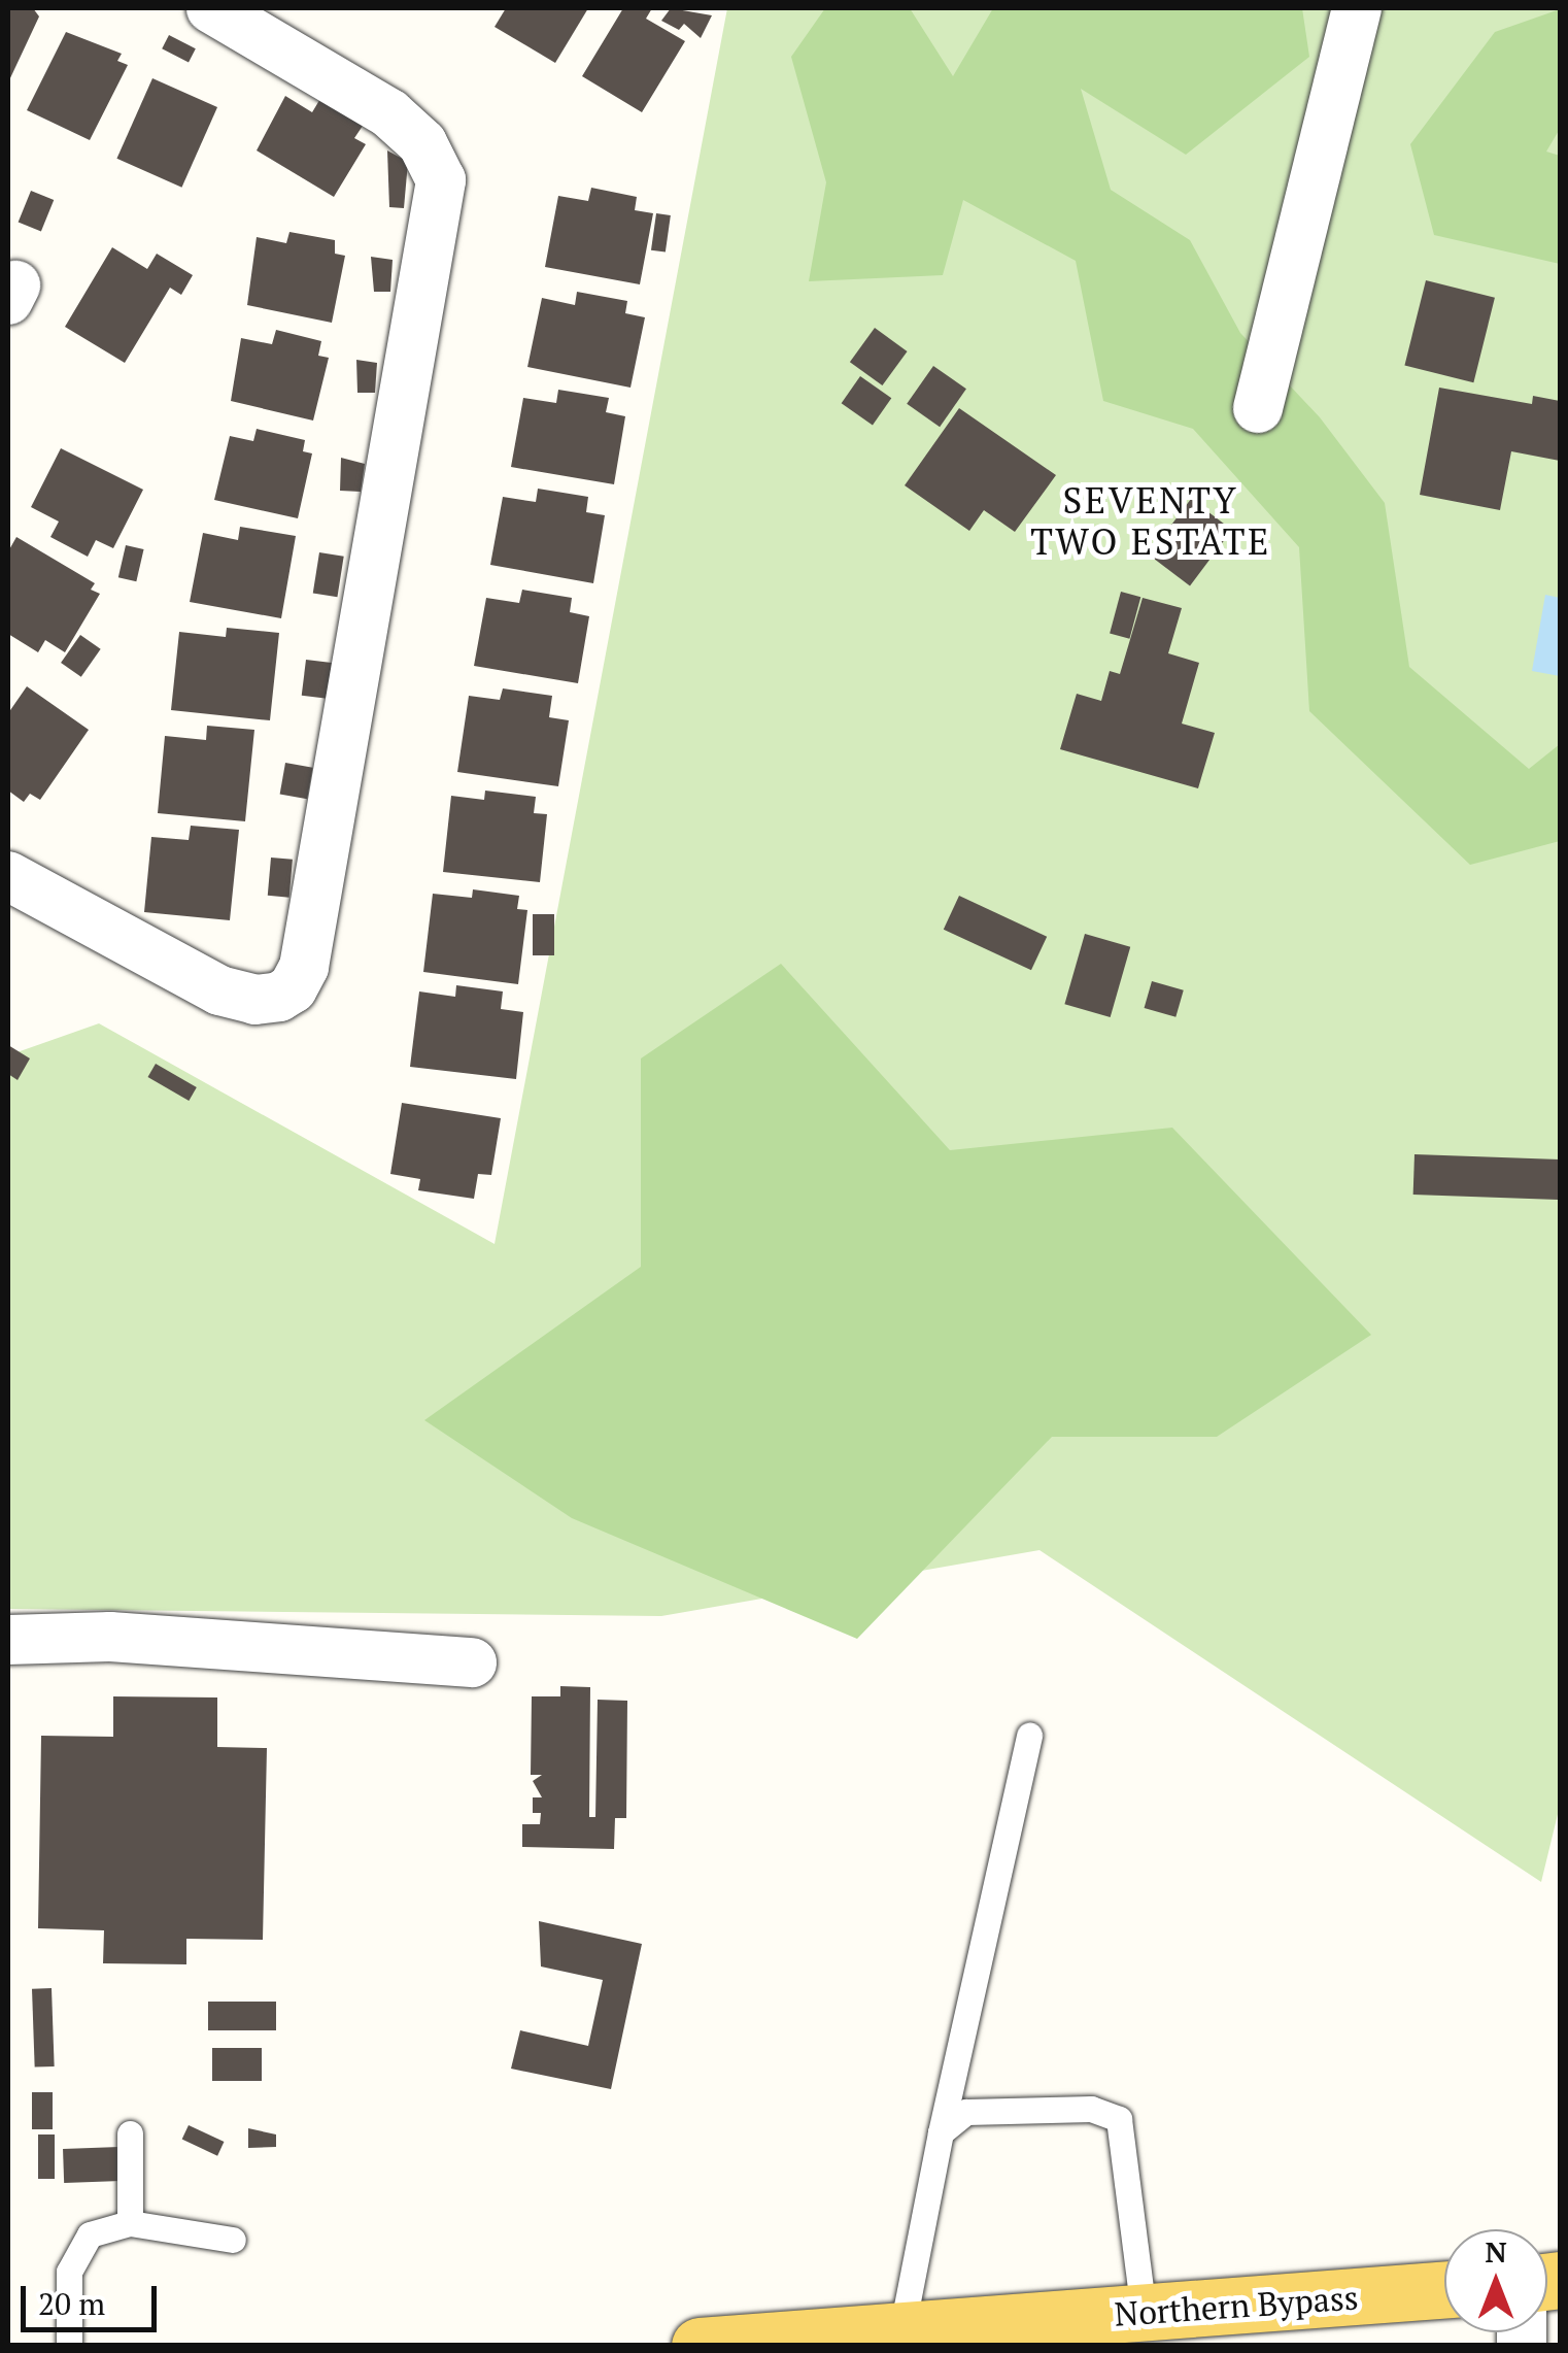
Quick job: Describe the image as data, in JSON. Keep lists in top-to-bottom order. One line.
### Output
{"streets":{"main road":["Northern Bypass"]},"districts":["SEVENTY TWO ESTATE"],"scale_bar":"20 m","north":"top"}
